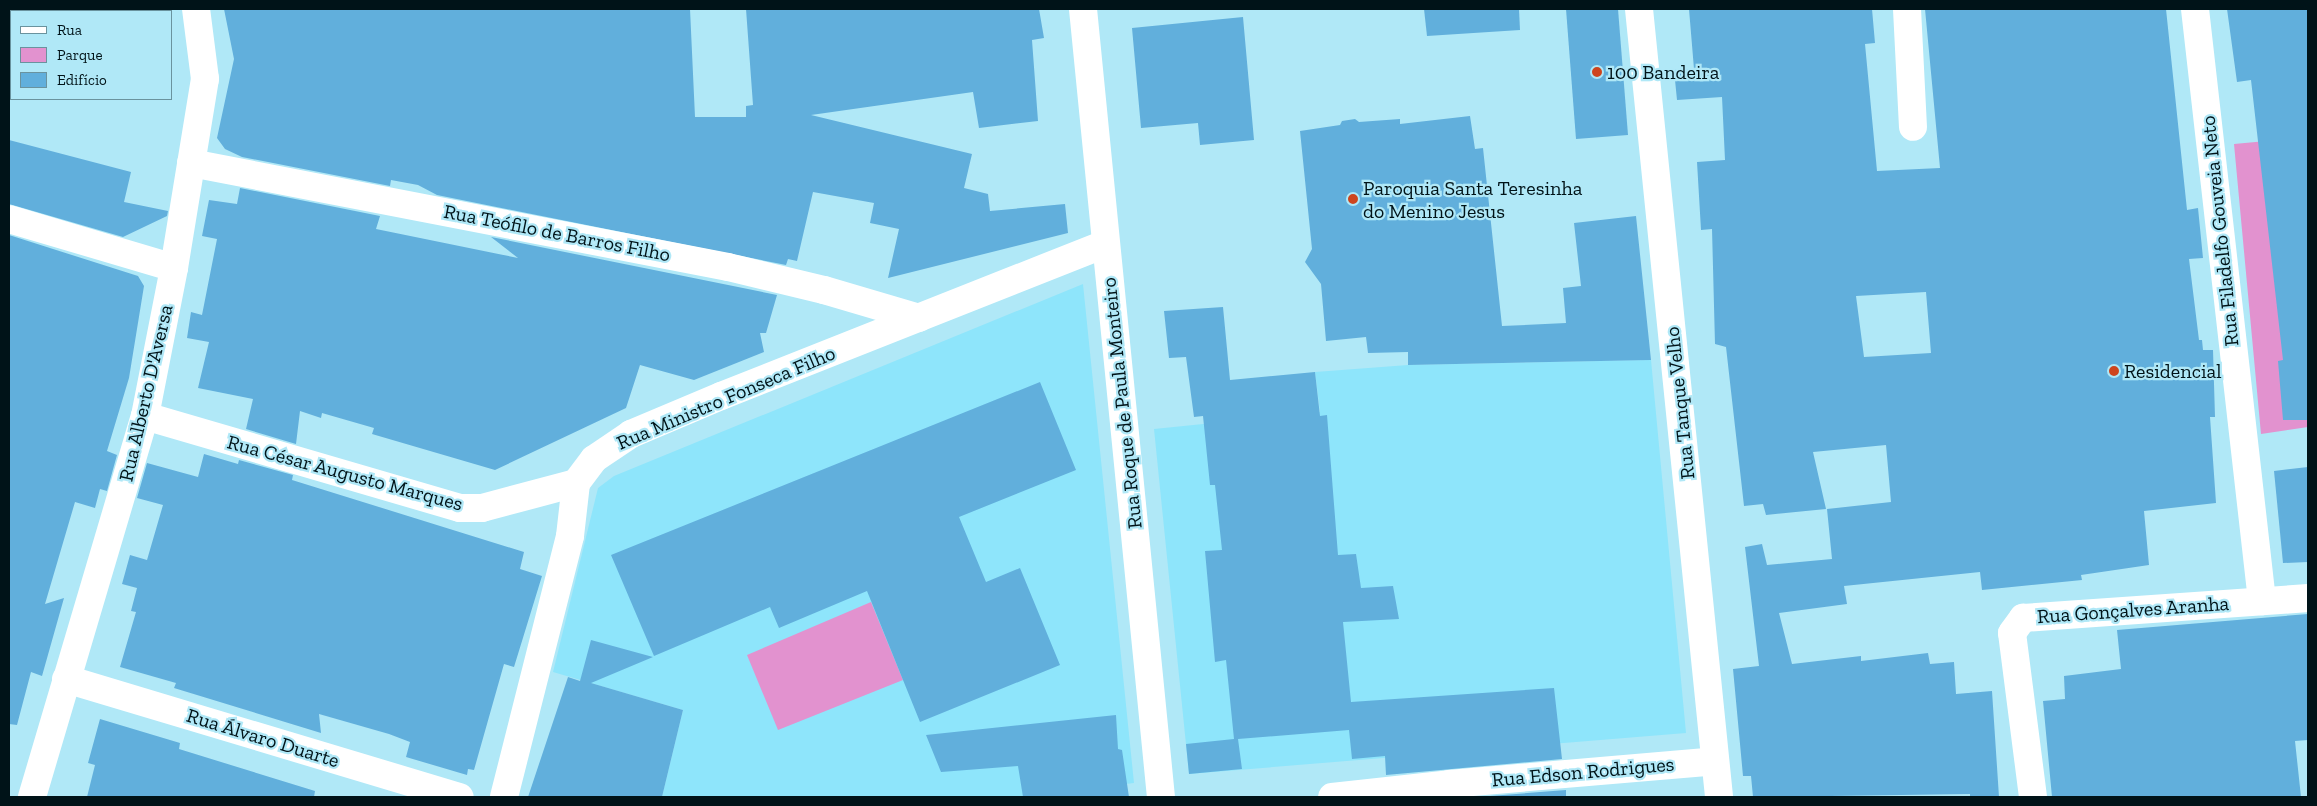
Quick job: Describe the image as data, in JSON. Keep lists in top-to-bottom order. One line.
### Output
{"streets":{"street":["Rua Filadelfo Gouveia Neto","Rua Teófilo de Barros Filho","Rua Alberto D'Aversa","Rua Ministro Fonseca Filho","Rua Roque de Paula Monteiro","Rua Tanque Velho","Rua César Augusto Marques","Rua Gonçalves Aranha","Rua Álvaro Duarte","Rua Edson Rodrigues"]},"crossings":[["Rua Filadelfo Gouveia Neto","Rua Gonçalves Aranha"],["Rua Teófilo de Barros Filho","Rua Alberto D'Aversa"],["Rua Teófilo de Barros Filho","Rua Ministro Fonseca Filho"],["Rua Alberto D'Aversa","Rua César Augusto Marques"],["Rua Alberto D'Aversa","Rua Álvaro Duarte"],["Rua Ministro Fonseca Filho","Rua Roque de Paula Monteiro"],["Rua Ministro Fonseca Filho","Rua César Augusto Marques"],["Rua Tanque Velho","Rua Edson Rodrigues"]],"places":["100 Bandeira","Paroquia Santa Teresinha do Menino Jesus","Residencial"],"legend":["Rua","Parque","Edifício"]}
